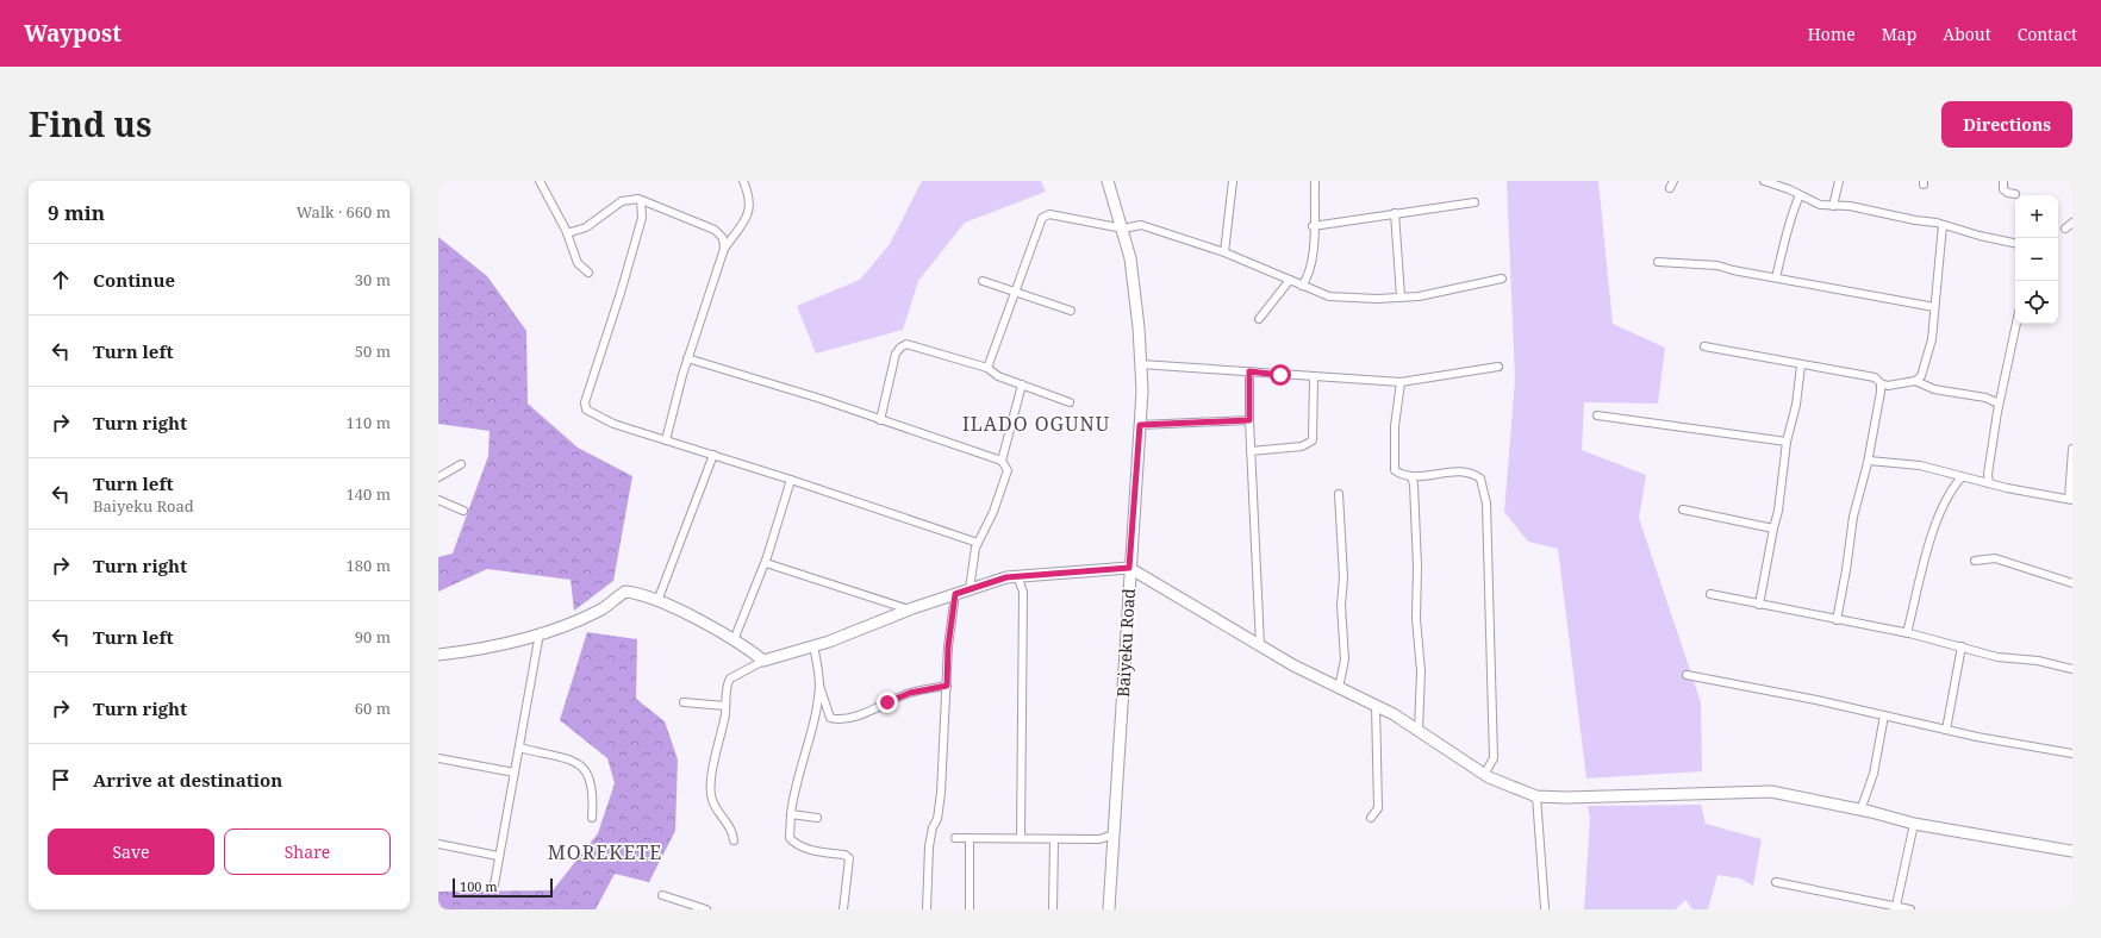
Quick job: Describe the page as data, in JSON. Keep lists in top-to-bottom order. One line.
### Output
{"streets":{"street":["Baiyeku Road"]},"districts":["ILADO OGUNU","MOREKETE"],"scale_bar":"100 m","page":{"header":"Waypost","nav":["Home","Map","About","Contact"],"title":"Find us","buttons":["Directions",["Save","Share"]],"heading":["9 min","Walk · 660 m"],"map_buttons":["+","−"],"list":[["Continue","30 m"],["Turn left","50 m"],["Turn right","110 m"],["Turn left","Baiyeku Road","140 m"],["Turn right","180 m"],["Turn left","90 m"],["Turn right","60 m"],"Arrive at destination"],"scale":"100 m"}}
